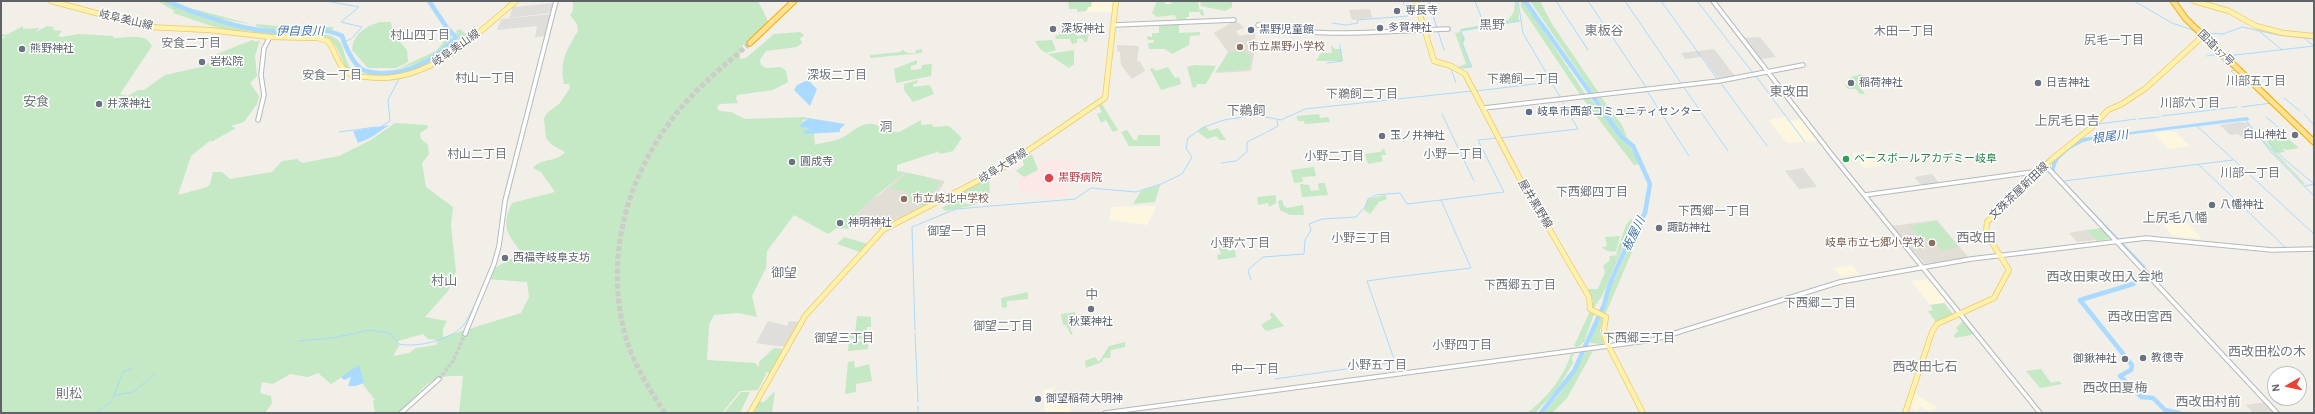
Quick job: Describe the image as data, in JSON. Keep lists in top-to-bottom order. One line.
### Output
{"streets":{"highway":["国道157号"],"main road":["岐阜美山線","岐阜大野線","文殊茶屋新田線","屋井黒野線"]},"crossings":[["国道157号","文殊茶屋新田線"]],"districts":["黒野","東板谷","木田一丁目","村山四丁目","尻毛一丁目","安食二丁目","安食一丁目","深坂二丁目","村山一丁目","下鵜飼一丁目","川部五丁目","東改田","下鵜飼二丁目","安食","川部六丁目","下鵜飼","上尻毛日吉","洞","村山二丁目","小野一丁目","小野二丁目","川部一丁目","下西郷四丁目","下西郷一丁目","上尻毛八幡","御望一丁目","小野三丁目","西改田","小野六丁目","御望","西改田東改田入会地","村山","下西郷五丁目","中","下西郷二丁目","西改田宮西","御望二丁目","御望三丁目","下西郷三丁目","小野四丁目","西改田松の木","小野五丁目","西改田七石","中一丁目","西改田夏梅","則松","西改田村前"],"water":["伊自良川","根尾川","板屋川"],"places":["専長寺","多賀神社","深坂神社","黒野児童館","市立黒野小学校","熊野神社","岩松院","稲荷神社","日吉神社","井深神社","岐阜市西部コミュニティセンター","白山神社","玉ノ井神社","ベースボールアカデミー岐阜","圓成寺","黒野病院","市立岐北中学校","八幡神社","神明神社","諏訪神社","岐阜市立七郷小学校","西福寺岐阜支坊","秋葉神社","教徳寺","御鍬神社","御望稲荷大明神"],"north":"left"}
